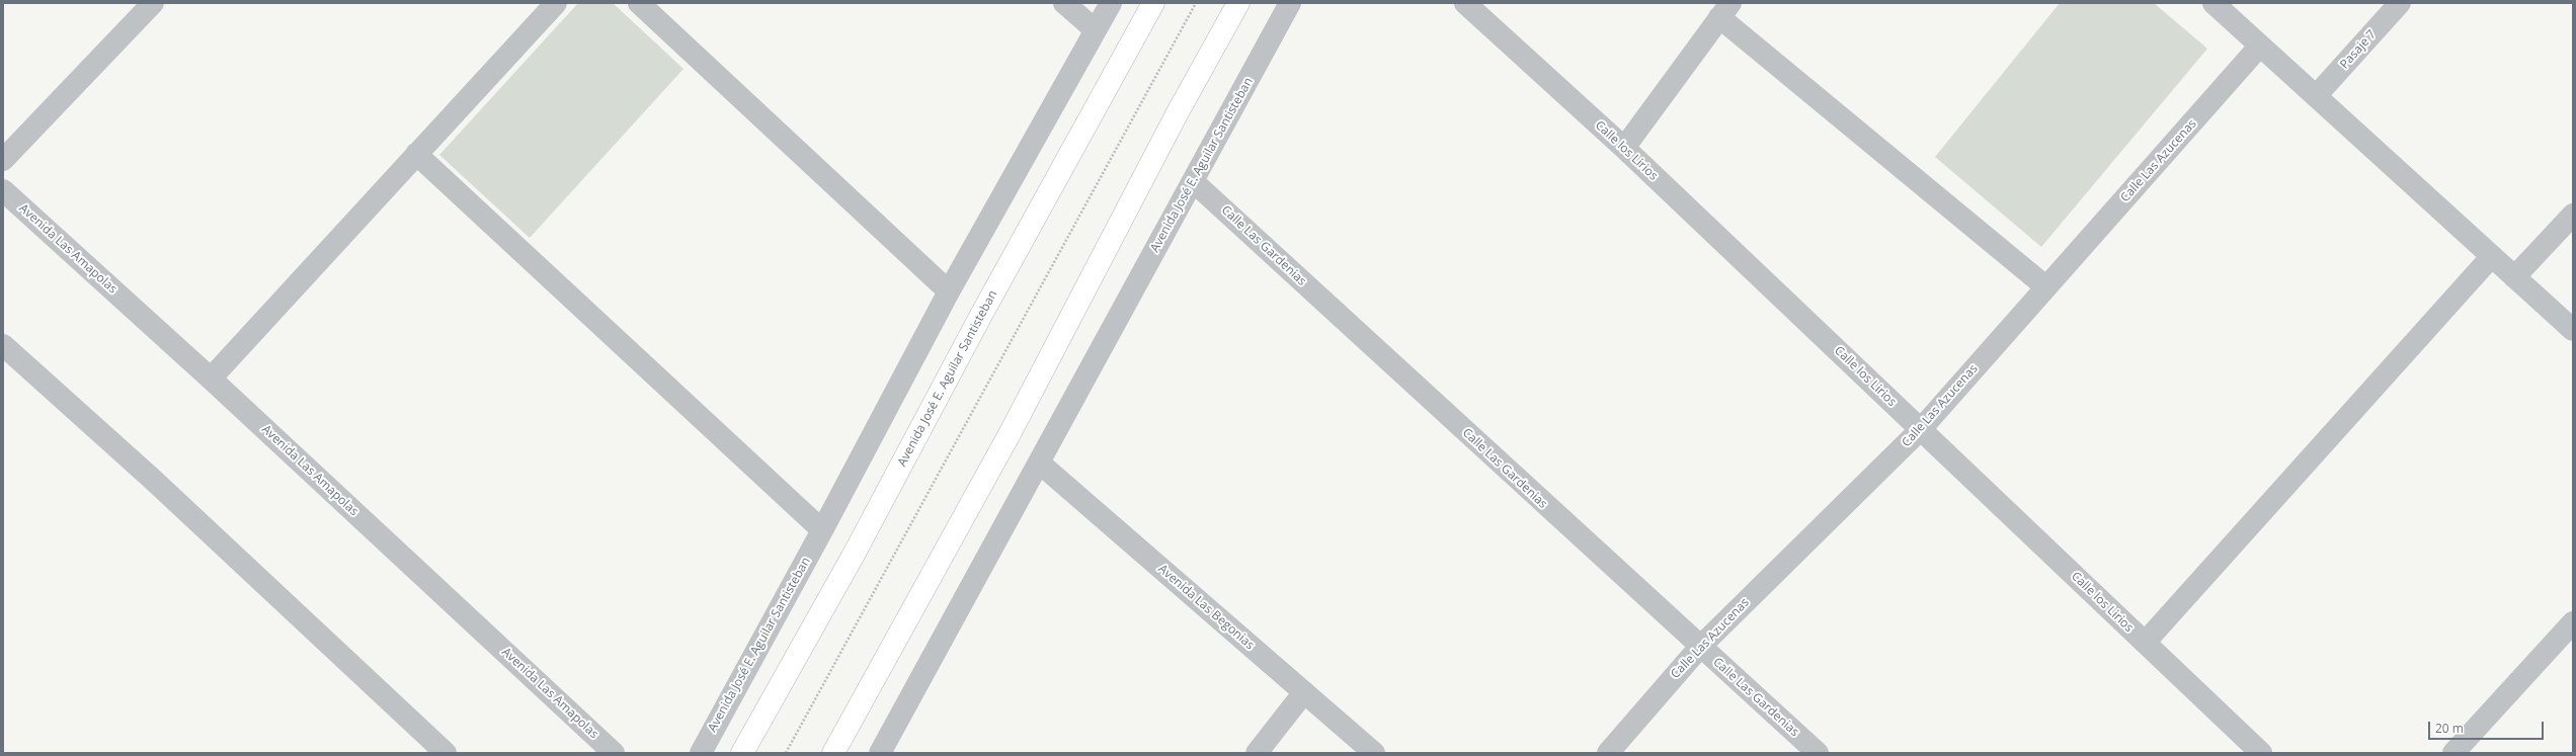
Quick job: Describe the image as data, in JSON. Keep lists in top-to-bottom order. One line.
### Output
{"streets":{"main road":["Avenida José E. Aguilar Santisteban"],"street":["Pasaje 7","Calle los Lirios","Calle Las Azucenas","Calle Las Gardenias","Avenida Las Amapolas","Avenida Las Begonias"]},"crossings":[["Calle los Lirios","Calle Las Azucenas"],["Calle Las Azucenas","Calle Las Gardenias"],["Avenida José E. Aguilar Santisteban","Calle Las Gardenias"],["Avenida José E. Aguilar Santisteban","Avenida Las Begonias"]],"scale_bar":"20 m"}
